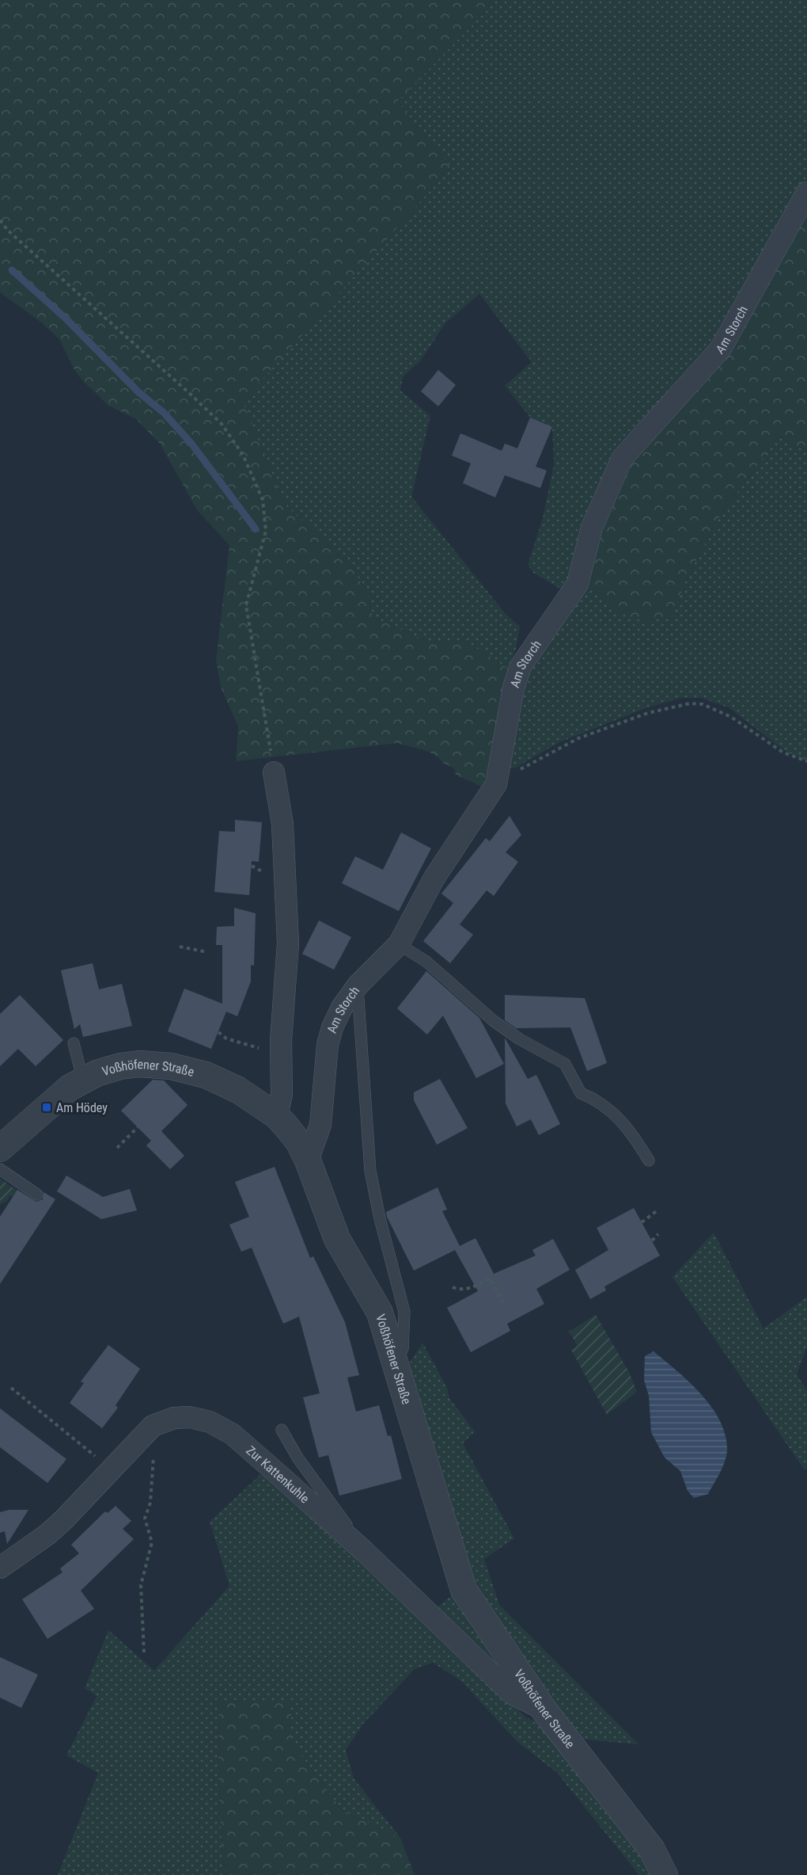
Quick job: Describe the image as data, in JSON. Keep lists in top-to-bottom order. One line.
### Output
{"streets":{"street":["Am Storch","Voßhöfener Straße","Zur Kattenkuhle"]},"crossings":[["Am Storch","Voßhöfener Straße"],["Voßhöfener Straße","Zur Kattenkuhle"]],"places":{"transit":["Am Hödey"]}}
